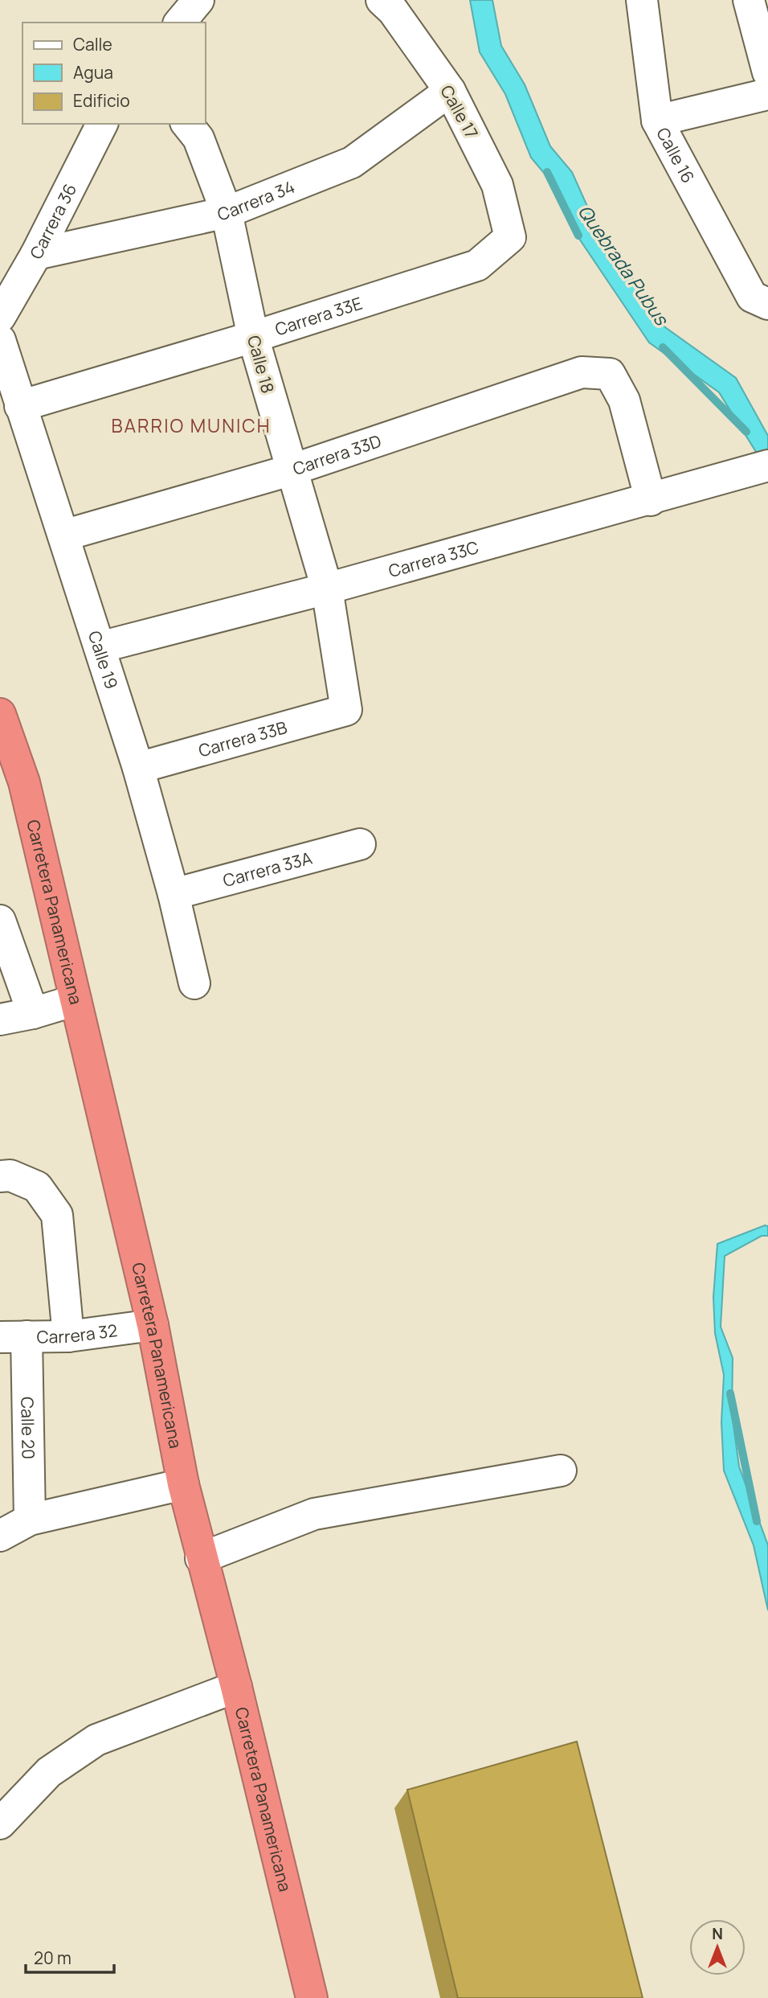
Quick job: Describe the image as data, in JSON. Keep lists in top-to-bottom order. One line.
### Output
{"streets":{"highway":["Carretera Panamericana"],"street":["Calle 17","Calle 16","Carrera 34","Carrera 36","Carrera 33E","Calle 18","Carrera 33D","Carrera 33C","Calle 19","Carrera 33B","Carrera 33A","Carrera 32","Calle 20"]},"crossings":[["Calle 17","Carrera 34"],["Calle 17","Carrera 33E"],["Carrera 34","Carrera 36"],["Carrera 34","Calle 18"],["Carrera 33E","Calle 18"],["Carrera 33E","Calle 19"],["Calle 18","Carrera 33D"],["Calle 18","Carrera 33C"],["Calle 18","Carrera 33B"],["Carrera 33D","Carrera 33C"],["Carrera 33D","Calle 19"],["Carrera 33C","Calle 19"],["Calle 19","Carrera 33B"],["Calle 19","Carrera 33A"],["Carretera Panamericana","Carrera 32"],["Carrera 32","Calle 20"]],"districts":["BARRIO MUNICH"],"water":["Quebrada Pubus"],"legend":["Calle","Agua","Edificio"],"scale_bar":"20 m","north":"top"}
